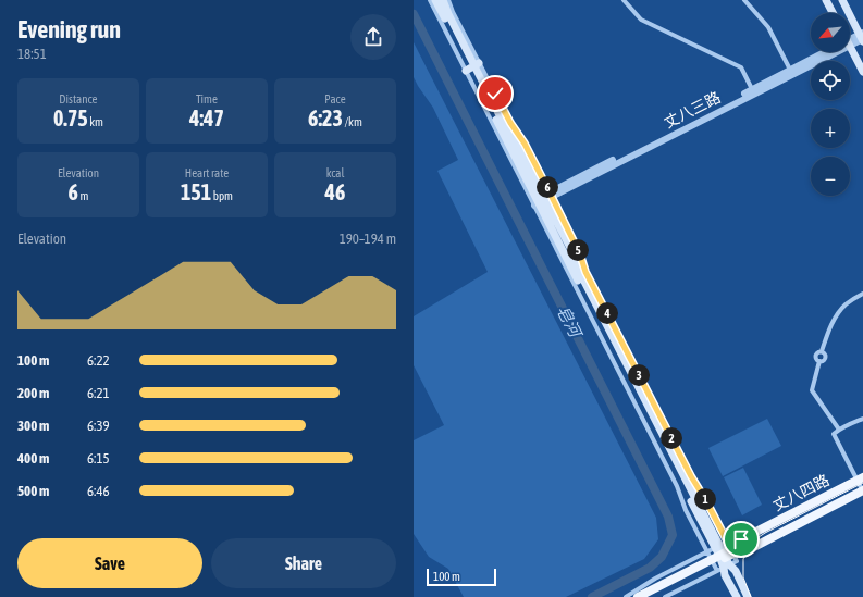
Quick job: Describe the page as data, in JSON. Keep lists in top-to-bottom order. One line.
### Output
{"streets":{"main road":["丈八四路"],"street":["丈八三路"]},"water":["皂河"],"scale_bar":"100 m","north":"bottom left","page":{"heading":["Evening run","18:51"],"map_buttons":["+","−"],"stats":[["Distance","0.75 km"],["Time","4:47"],["Pace","6:23 /km"],["Elevation","6 m"],["Heart rate","151 bpm"],["kcal","46"]],"pins":["6","5","4","3","2","1"],"chart":["Elevation","190–194 m"],"list":[{"name":"100 m","note":"6:22"},{"name":"200 m","note":"6:21"},{"name":"300 m","note":"6:39"},{"name":"400 m","note":"6:15"},{"name":"500 m","note":"6:46"}],"buttons":["Save","Share"],"scale":"100 m"}}
